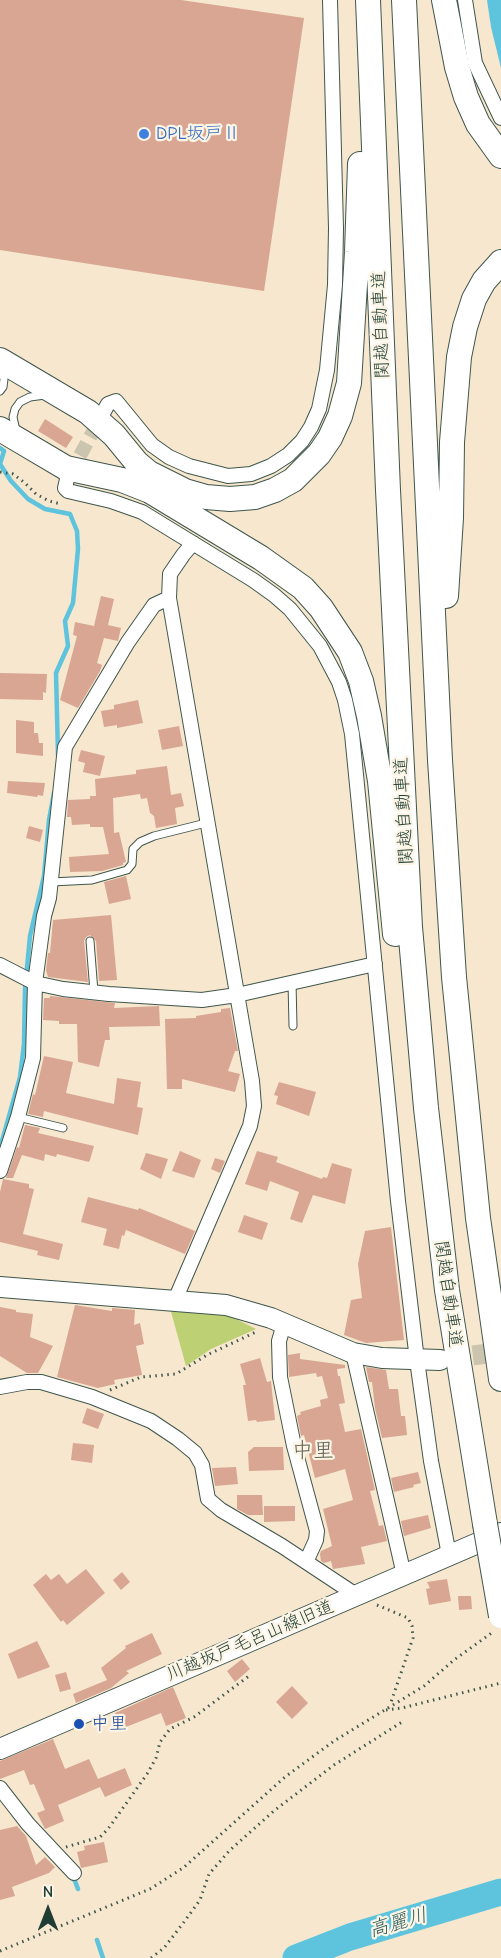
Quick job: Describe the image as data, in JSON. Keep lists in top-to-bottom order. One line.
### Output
{"streets":{"highway":["関越自動車道"],"street":["川越坂戸毛呂山線旧道"]},"crossings":[["関越自動車道","川越坂戸毛呂山線旧道"]],"districts":["中里"],"water":["高麗川"],"places":["DPL坂戸Ⅱ","中里"],"north":"top"}
